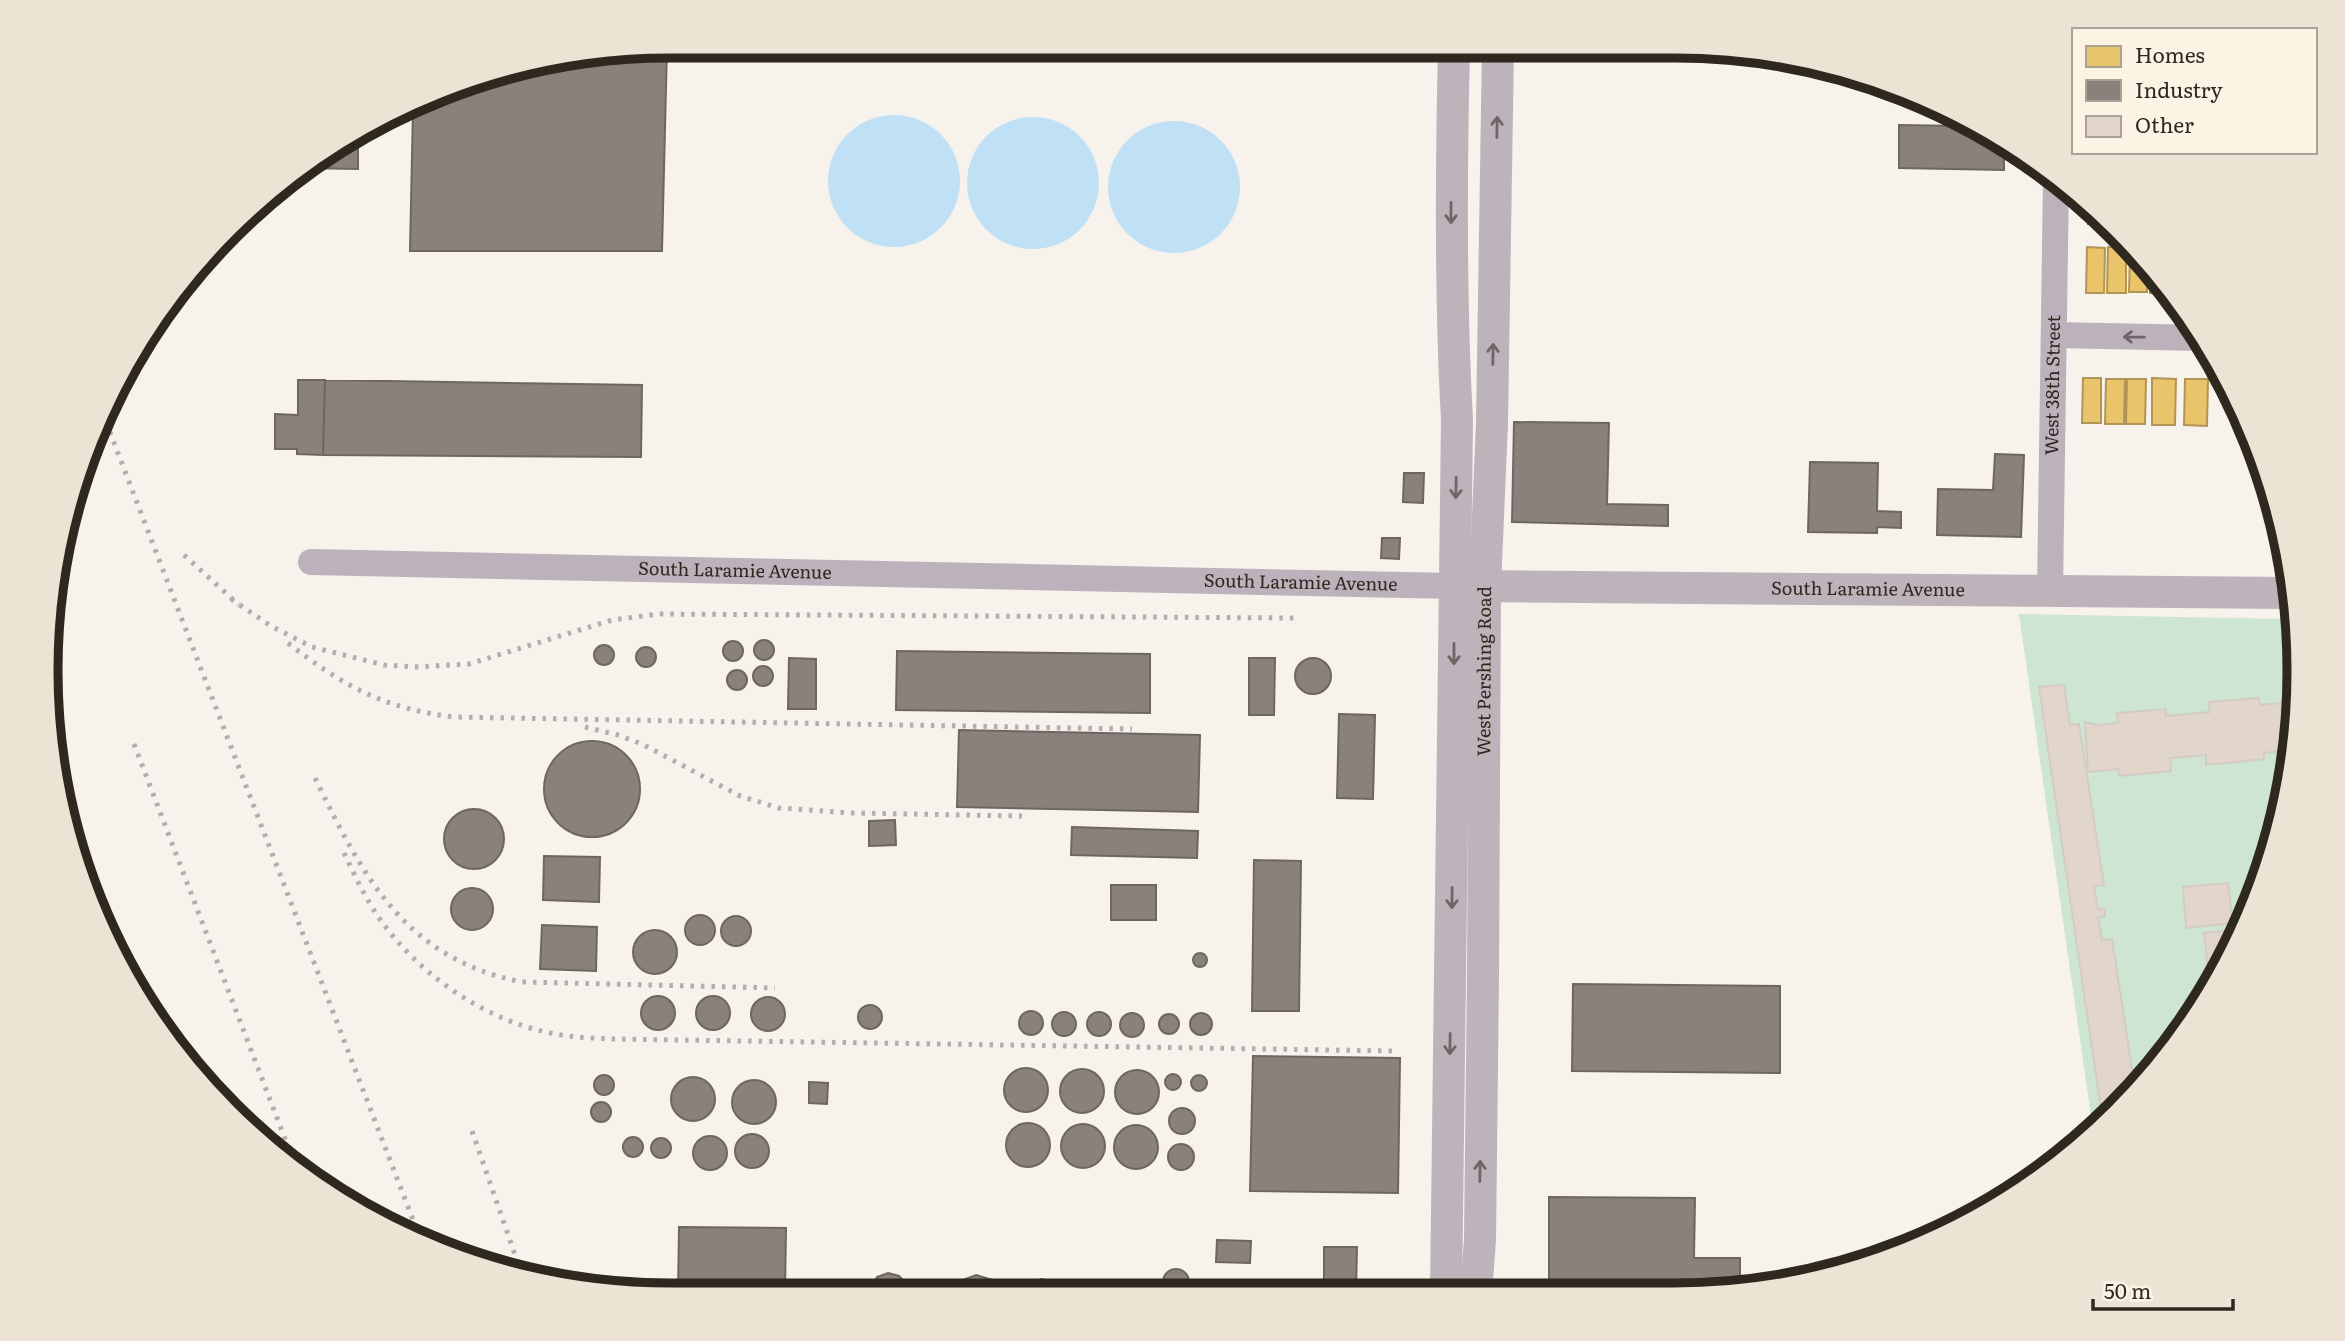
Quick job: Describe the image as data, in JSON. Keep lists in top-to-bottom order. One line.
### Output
{"streets":{"main road":["South Laramie Avenue","West Pershing Road"],"street":["West 38th Street"]},"crossings":[["West 38th Street","South Laramie Avenue"],["South Laramie Avenue","West Pershing Road"]],"legend":["Homes","Industry","Other"],"scale_bar":"50 m"}
